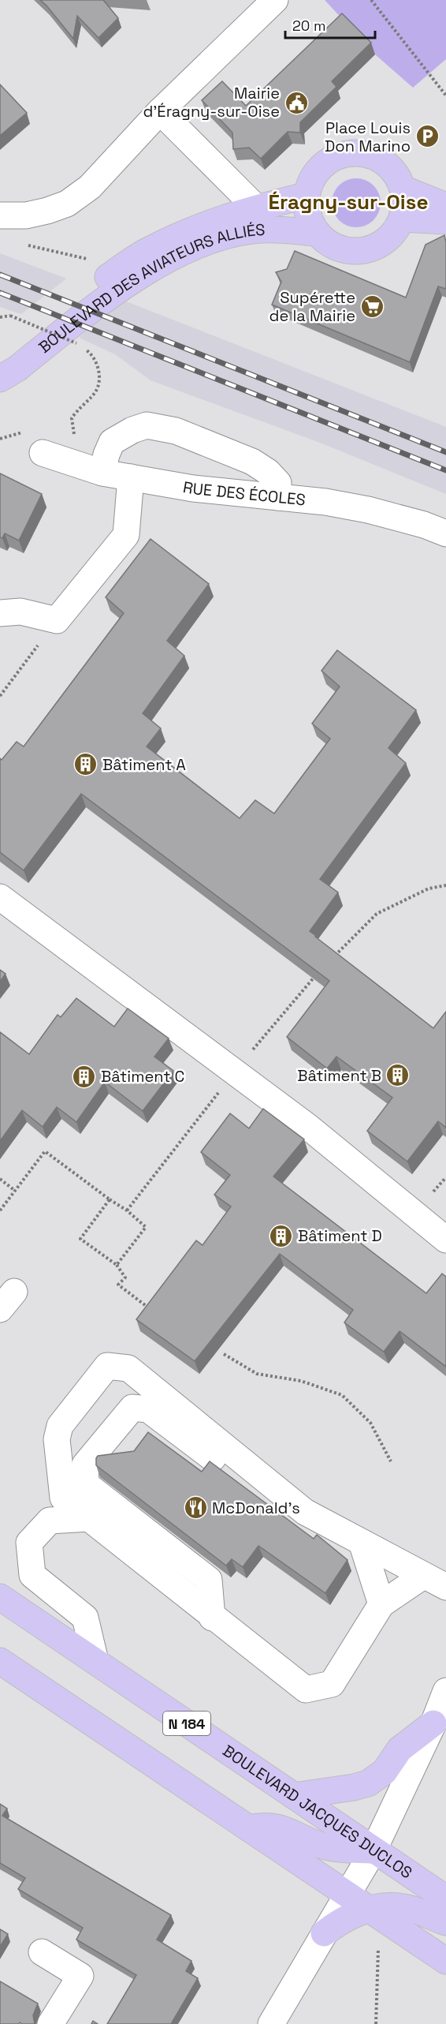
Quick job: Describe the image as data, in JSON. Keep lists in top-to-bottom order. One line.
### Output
{"streets":{"main road":["BOULEVARD DES AVIATEURS ALLIÉS","N 184","BOULEVARD JACQUES DUCLOS"],"street":["RUE DES ÉCOLES"]},"districts":["Éragny-sur-Oise"],"places":{"public building":["Mairie d'Éragny-sur-Oise"],"parking":["Place Louis Don Marino"],"supermarket":["Supérette de la Mairie"],"building":["Bâtiment A","Bâtiment B","Bâtiment C","Bâtiment D"],"restaurant":["McDonald's"]},"scale_bar":"20 m"}
